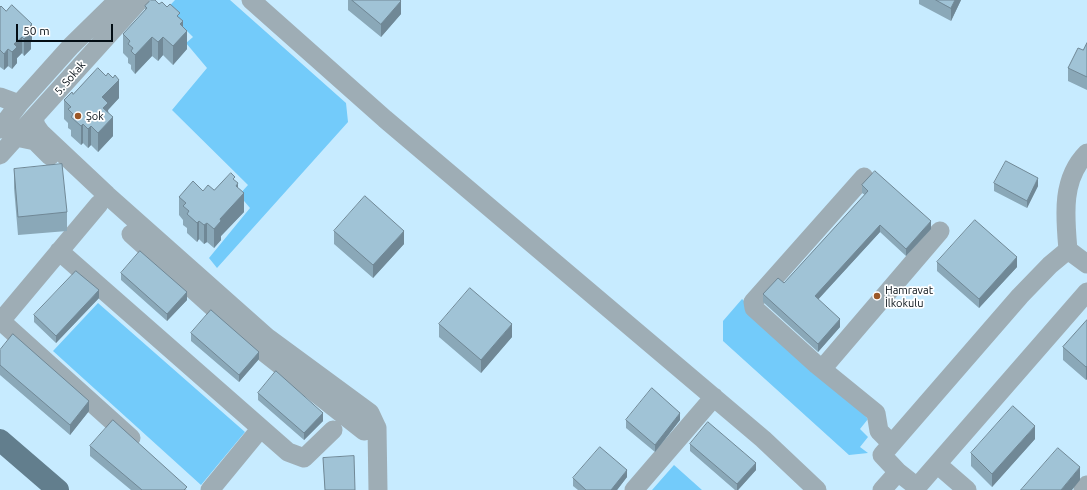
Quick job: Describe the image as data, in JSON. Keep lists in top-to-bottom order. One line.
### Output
{"streets":{"street":["5. Sokak"]},"places":["Şok","Hamravat İlkokulu"],"scale_bar":"50 m"}
